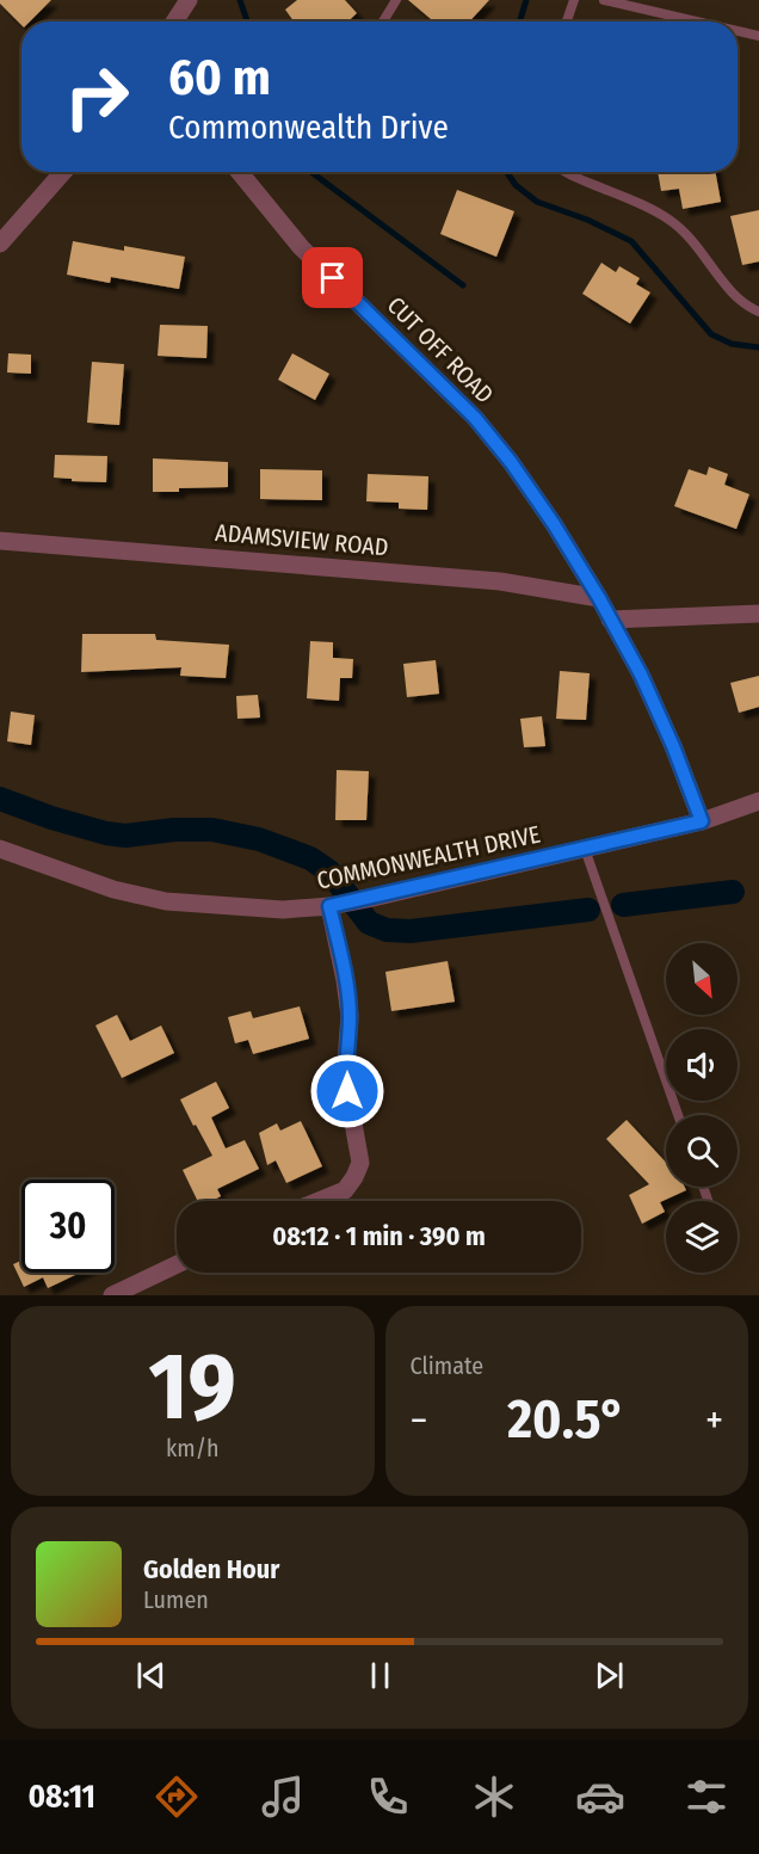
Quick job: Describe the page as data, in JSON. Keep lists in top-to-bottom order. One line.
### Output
{"streets":{"street":["CUT OFF ROAD","ADAMSVIEW ROAD","COMMONWEALTH DRIVE"]},"crossings":[["CUT OFF ROAD","ADAMSVIEW ROAD"],["CUT OFF ROAD","COMMONWEALTH DRIVE"]],"north":"bottom right","page":{"turn":["60 m","Commonwealth Drive"],"limit":"30","trip":"08:12 · 1 min · 390 m","tile":[["19","km/h"],"Climate"],"heat":["−","20.5°","+"],"song":["Golden Hour","Lumen"],"tabs":"08:11"}}
